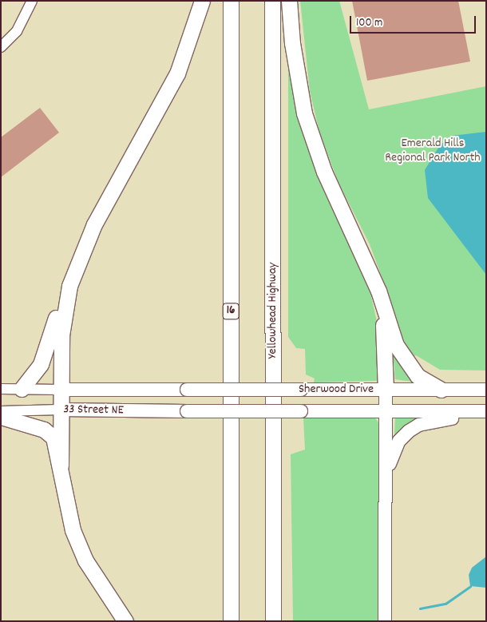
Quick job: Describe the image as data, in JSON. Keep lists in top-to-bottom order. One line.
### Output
{"streets":{"highway":["Yellowhead Highway","16"],"main road":["Sherwood Drive","33 Street NE"]},"crossings":[["Sherwood Drive","33 Street NE"]],"parks":["Emerald Hills Regional Park North"],"scale_bar":"100 m"}
